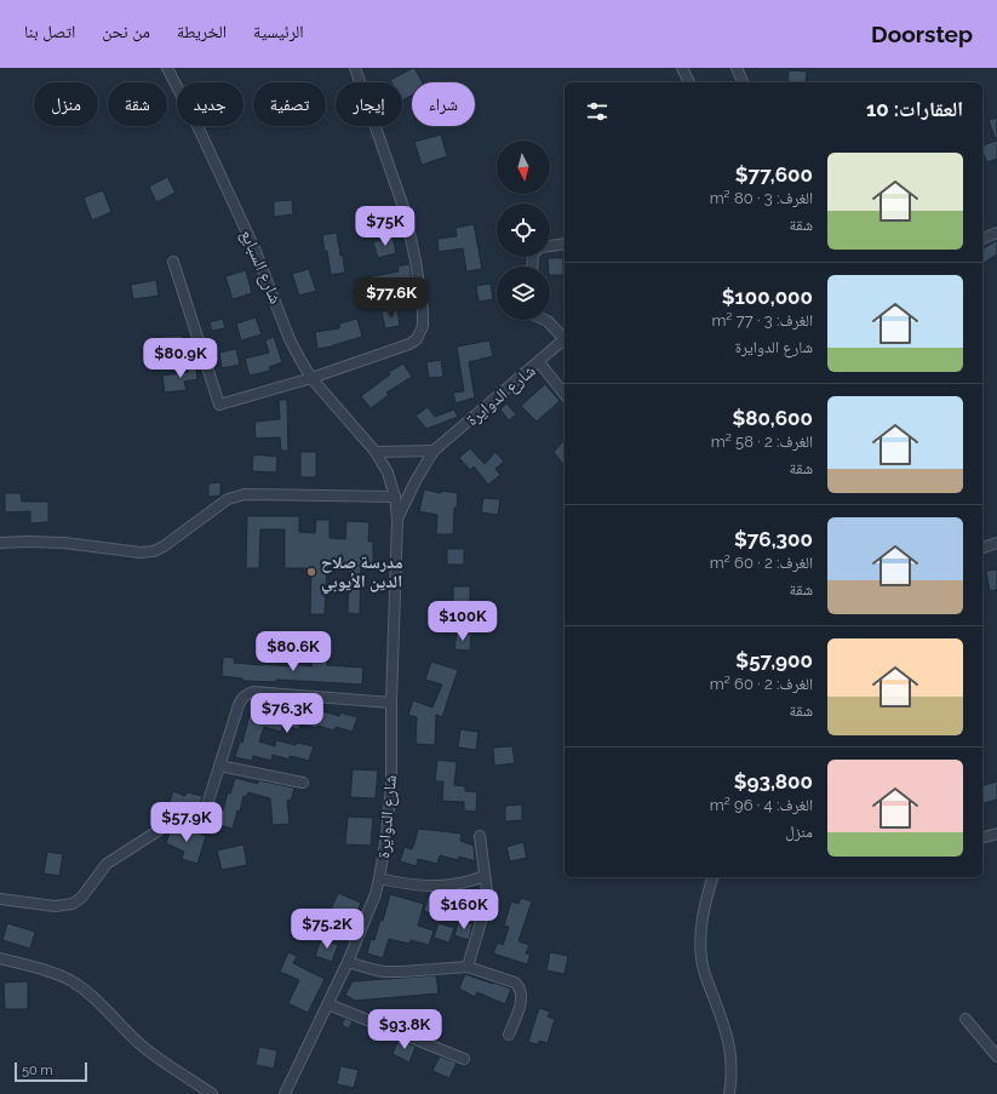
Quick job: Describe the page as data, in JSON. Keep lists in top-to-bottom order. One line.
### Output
{"streets":{"street":["شارع السبايع","شارع الدوايرة"]},"crossings":[["شارع السبايع","شارع الدوايرة"]],"places":["مدرسة صلاح الدين الأيوبي"],"scale_bar":"50 m","north":"bottom","page":{"header":"Doorstep","nav":["الرئيسية","الخريطة","من نحن","اتصل بنا"],"chip":["شراء","إيجار","تصفية","جديد","شقة","منزل"],"heading":"العقارات: 10","list":[{"name":"$77,600","note":"الغرف: 3 · 80 m² · شقة"},{"name":"$100,000","note":"الغرف: 3 · 77 m² · شارع الدوايرة"},{"name":"$80,600","note":"الغرف: 2 · 58 m² · شقة"},{"name":"$76,300","note":"الغرف: 2 · 60 m² · شقة"},{"name":"$57,900","note":"الغرف: 2 · 60 m² · شقة"},{"name":"$93,800","note":"الغرف: 4 · 96 m² · منزل"}],"price":["$75K","$77.6K","$80.9K","$100K","$80.6K","$76.3K","$57.9K","$160K","$75.2K","$93.8K"],"scale":"50 m"}}
